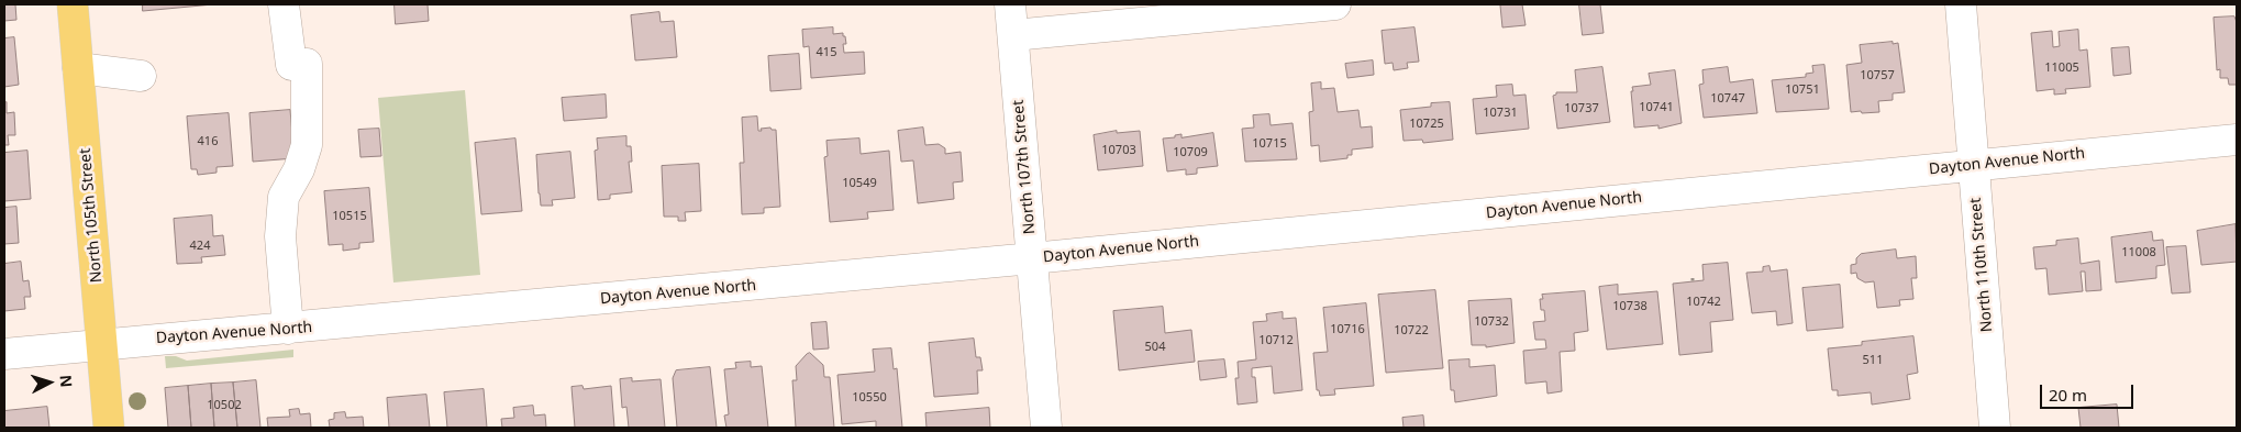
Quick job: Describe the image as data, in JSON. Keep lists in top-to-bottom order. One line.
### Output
{"streets":{"main road":["North 105th Street"],"street":["Dayton Avenue North","North 107th Street","North 110th Street"]},"crossings":[["Dayton Avenue North","North 107th Street"],["Dayton Avenue North","North 105th Street"],["Dayton Avenue North","North 110th Street"]],"house_numbers":["415","11005","10757","10751","10747","10741","10737","10731","10725","416","10715","10703","10709","10549","10515","424","11008","10742","10738","10732","10716","10722","10712","504","511","10550","10502"],"scale_bar":"20 m","north":"right"}
